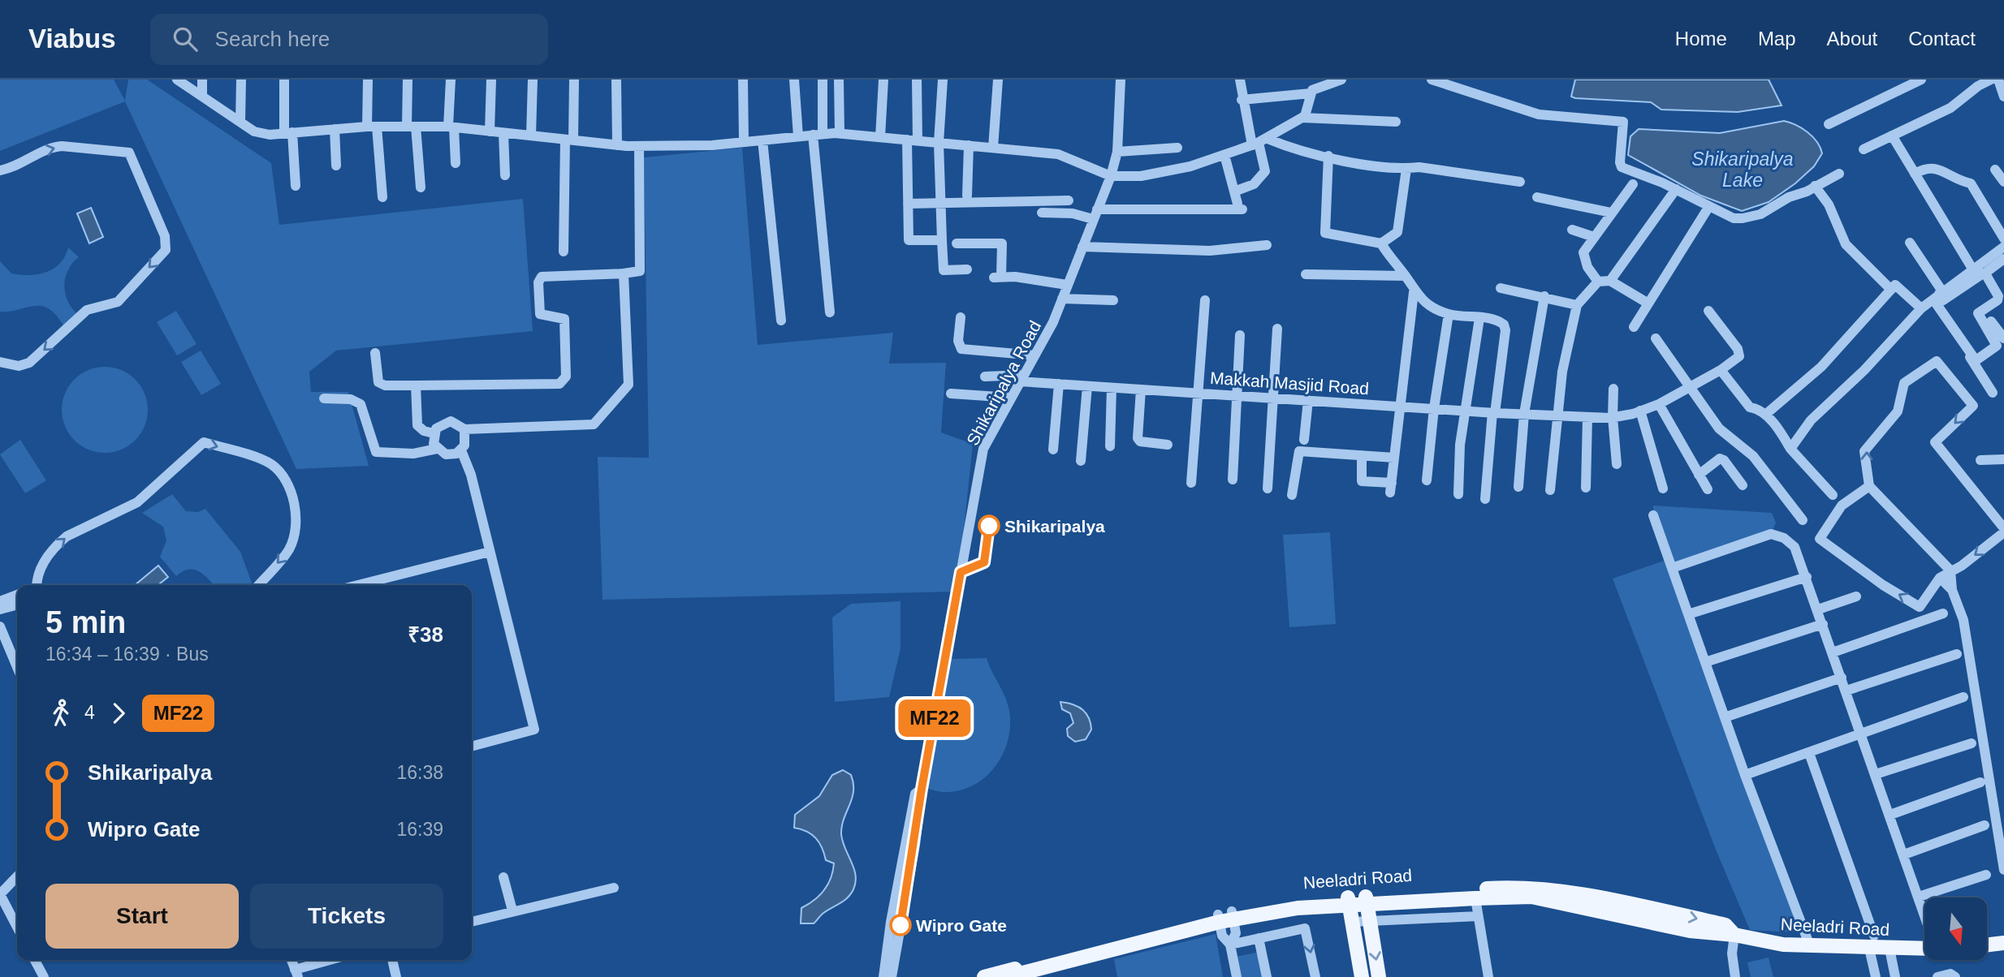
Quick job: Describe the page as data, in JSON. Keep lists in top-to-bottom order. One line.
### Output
{"streets":{"main road":["Neeladri Road"],"street":["Shikaripalya Road","Makkah Masjid Road"]},"crossings":[["Shikaripalya Road","Makkah Masjid Road"]],"water":["Shikaripalya Lake"],"places":["Shikaripalya","Wipro Gate"],"lines":["bus line MF22"],"north":"bottom","page":{"header":"Viabus","search":"Search here","nav":["Home","Map","About","Contact"],"on_map":"MF22","heading":["5 min","16:34 – 16:39 · Bus","₹38"],"legs":["4","MF22"],"list":[{"name":"Shikaripalya","value":"16:38"},{"name":"Wipro Gate","value":"16:39"}],"buttons":["Start","Tickets"]}}
